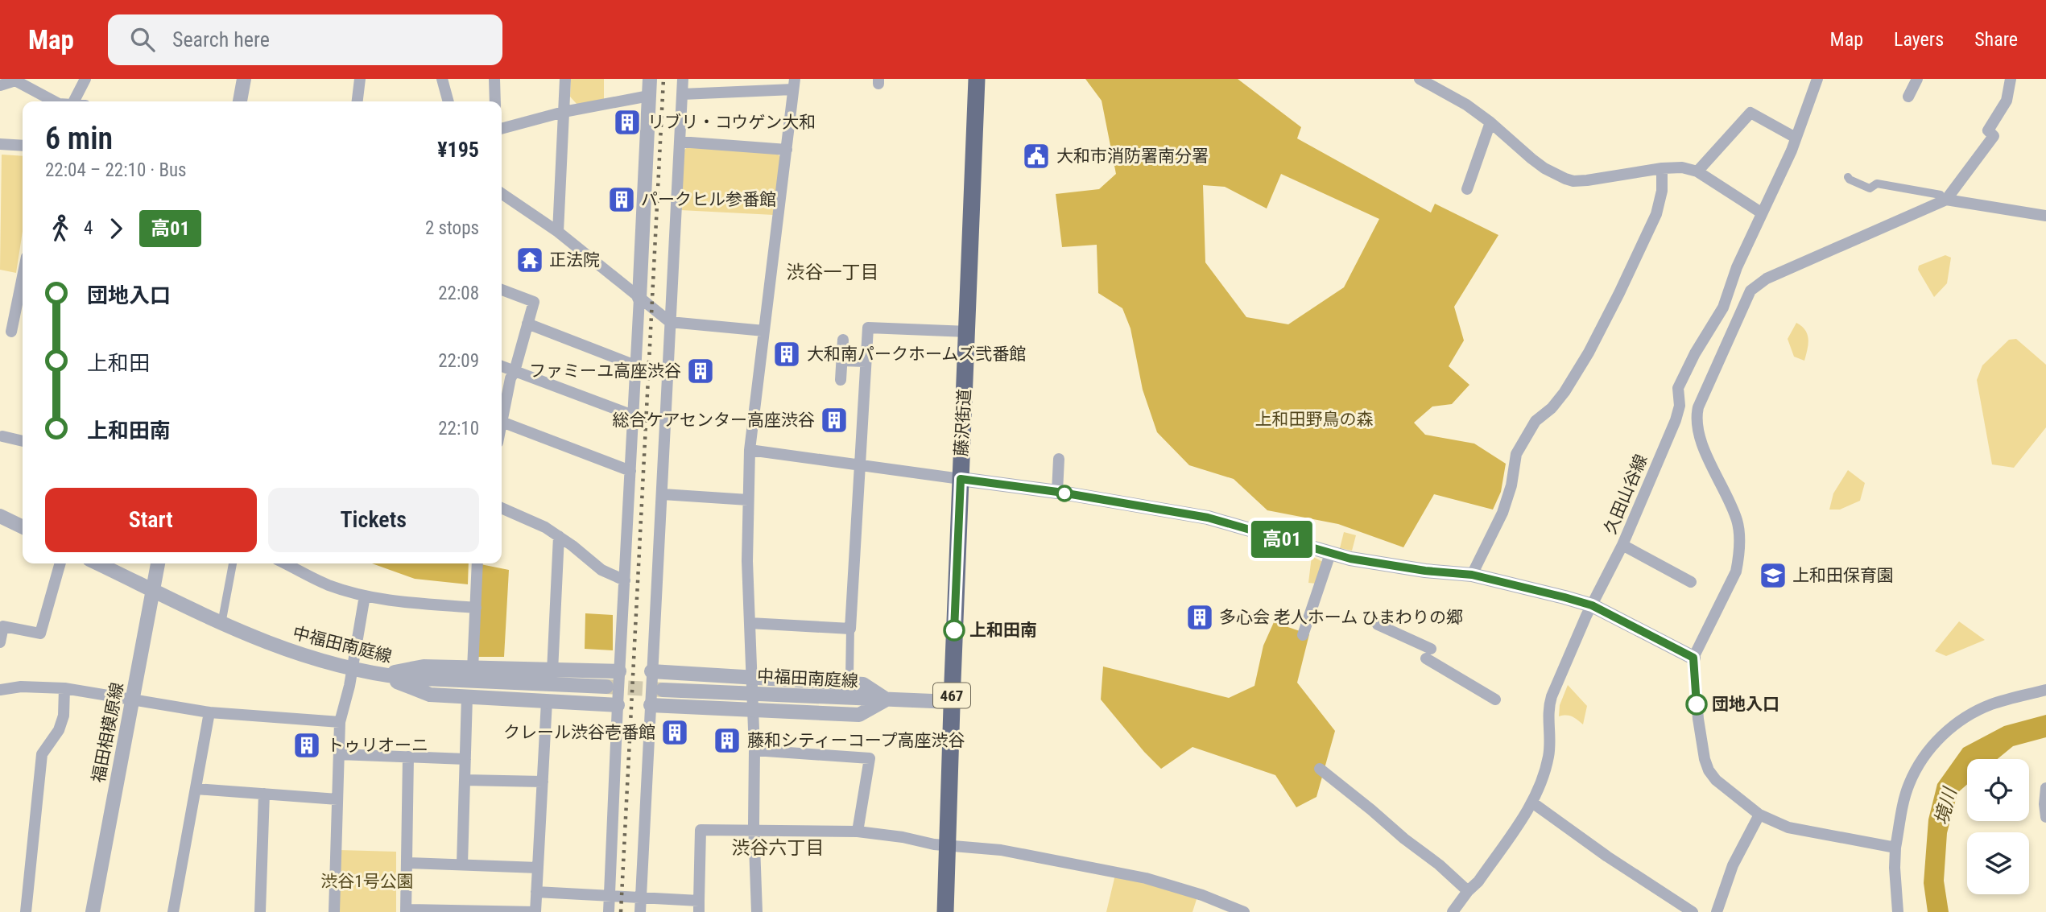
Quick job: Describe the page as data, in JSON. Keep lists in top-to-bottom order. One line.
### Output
{"streets":{"highway":["藤沢街道","467"],"street":["久田山谷線","中福田南庭線","福田相模原線"]},"crossings":[["藤沢街道","中福田南庭線"],["中福田南庭線","福田相模原線"]],"districts":["渋谷一丁目","渋谷六丁目"],"water":["境川"],"parks":["上和田野鳥の森","渋谷1号公園"],"places":{"building":["リブリ・コウゲン大和","パークヒル参番館","大和南パークホームズ弐番館","ファミーユ高座渋谷","総合ケアセンター高座渋谷","多心会 老人ホーム ひまわりの郷","クレール渋谷壱番館","藤和シティーコープ高座渋谷","トゥリオーニ"],"public building":["大和市消防署南分署"],"temple":["正法院"],"school or university":["上和田保育園"],"other":["上和田南","団地入口"]},"lines":["bus line 高01"],"page":{"header":"Map","search":"Search here","nav":["Map","Layers","Share"],"on_map":"高01","heading":["6 min","22:04 – 22:10 · Bus","¥195"],"legs":["4","高01","2 stops"],"list":[{"name":"団地入口","value":"22:08"},{"name":"上和田","value":"22:09"},{"name":"上和田南","value":"22:10"}],"buttons":["Start","Tickets"]}}
